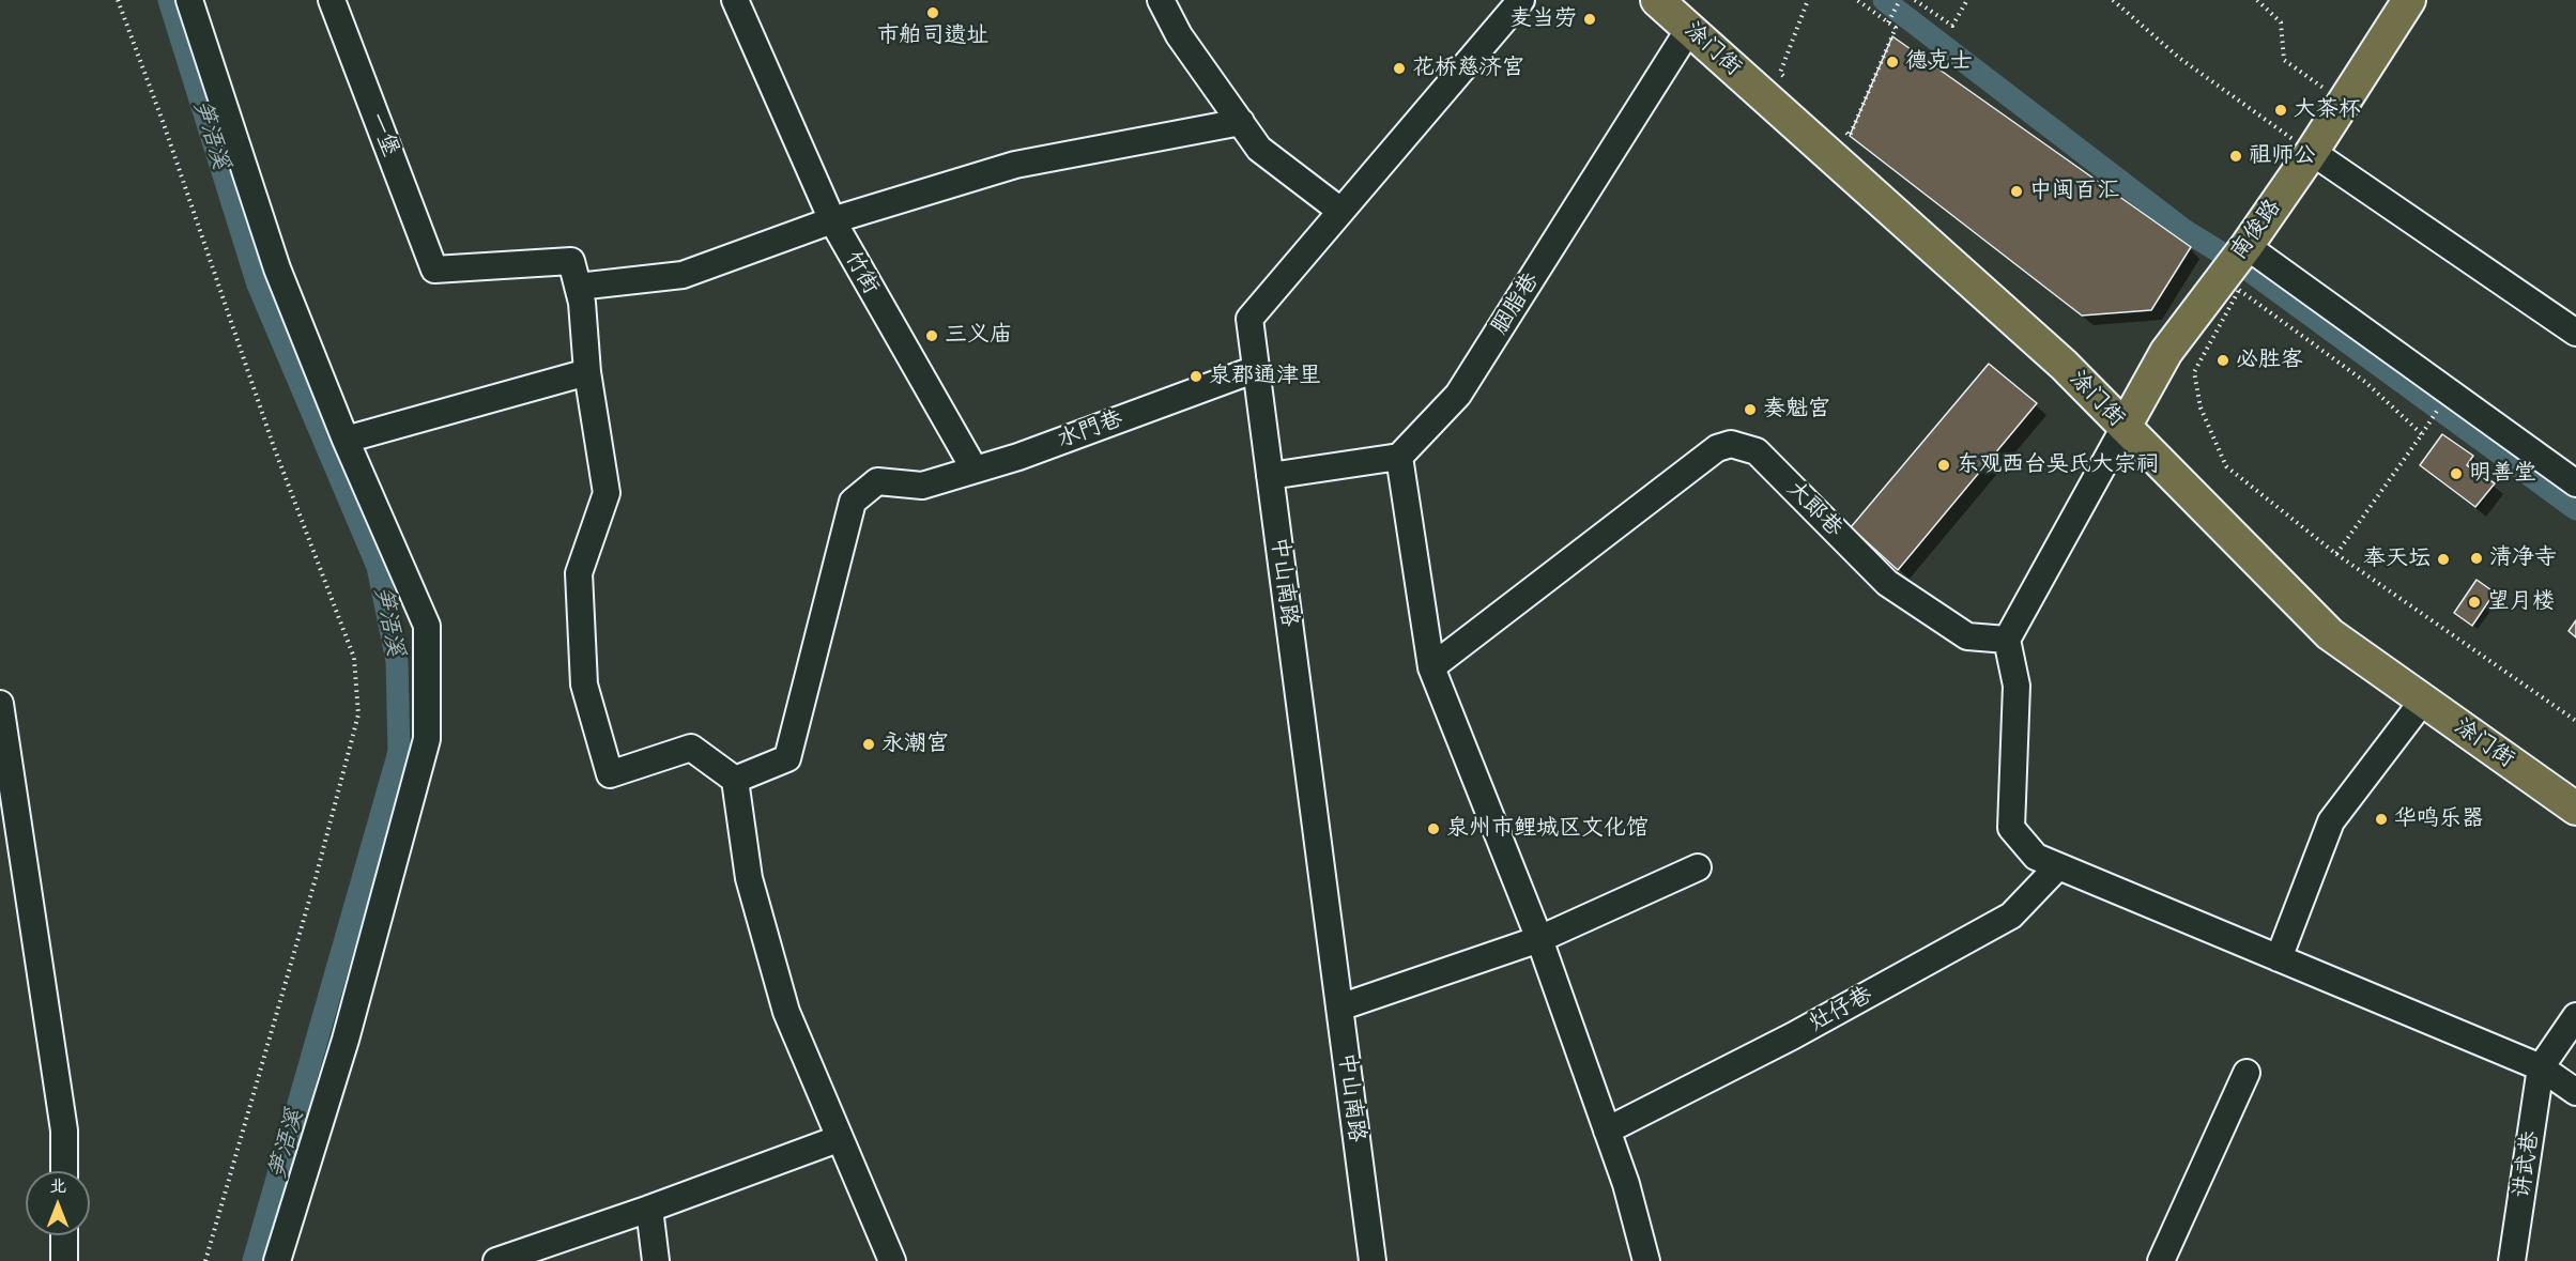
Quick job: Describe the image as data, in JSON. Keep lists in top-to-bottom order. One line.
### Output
{"streets":{"main road":["涂门街","南俊路"],"street":["一堡","竹街","胭脂巷","水門巷","大郎巷","中山南路","灶仔巷","讲武巷"]},"crossings":[["涂门街","南俊路"],["涂门街","胭脂巷"],["竹街","水門巷"],["水門巷","中山南路"]],"water":["笋浯溪"],"places":["市舶司遗址","麦当劳","德克士","花桥慈济宫","大茶杯","祖师公","中闽百汇","三义庙","必胜客","泉郡通津里","奏魁宫","东观西台吴氏大宗祠","明善堂","清净寺","奉天坛","望月楼","永潮宫","华鸣乐器","泉州市鲤城区文化馆"],"north":"top"}
